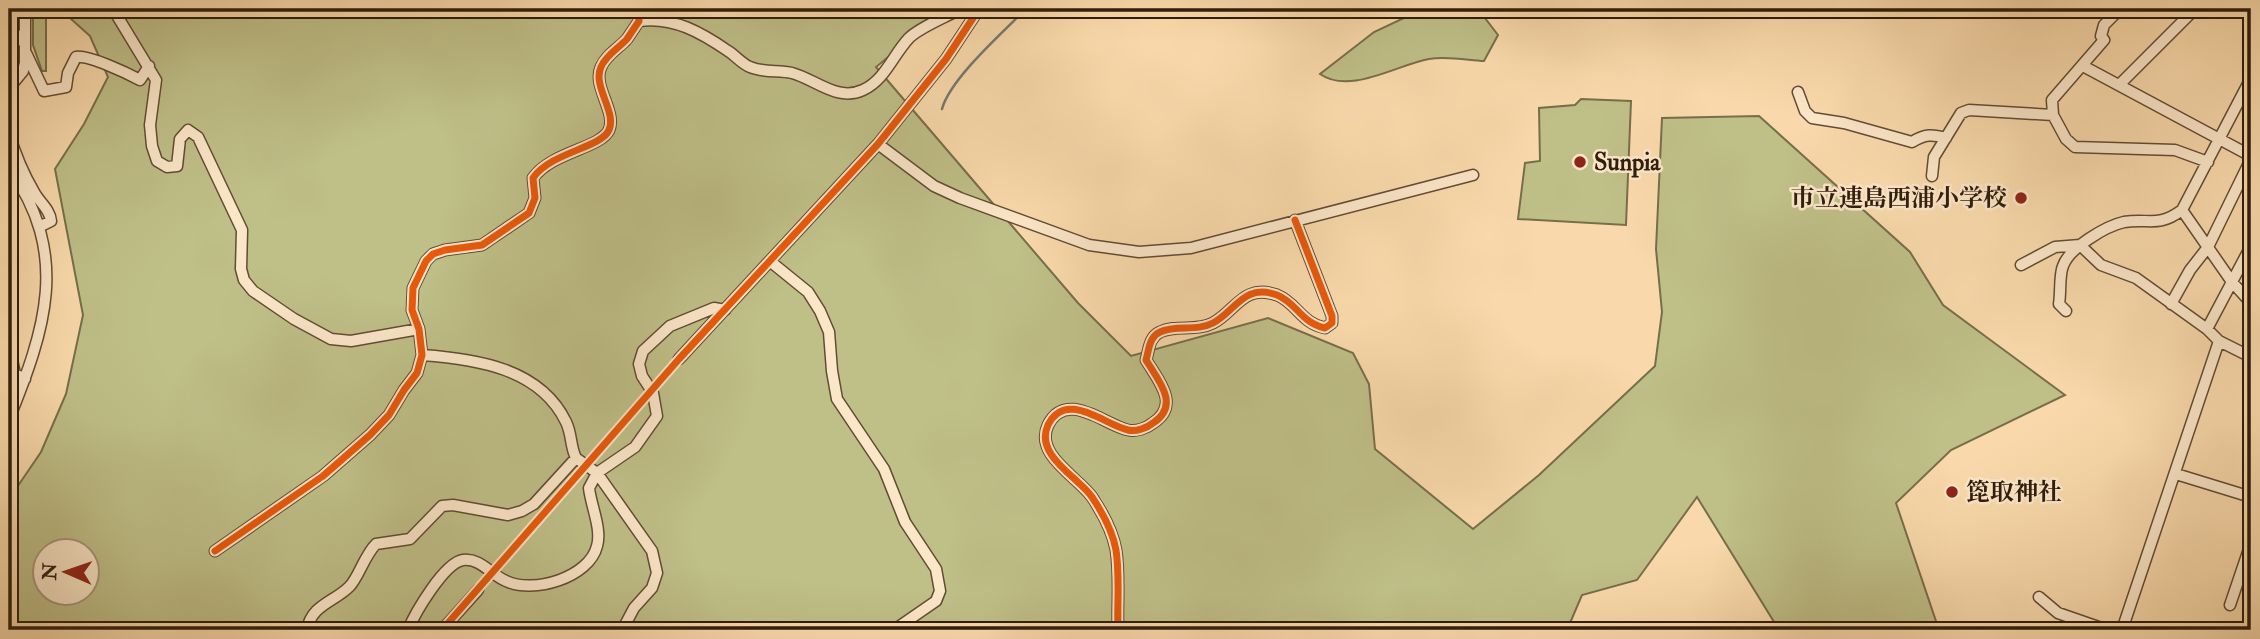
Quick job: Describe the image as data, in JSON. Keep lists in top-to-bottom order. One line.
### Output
{"places":["Sunpia","市立連島西浦小学校","箆取神社"],"north":"left"}
